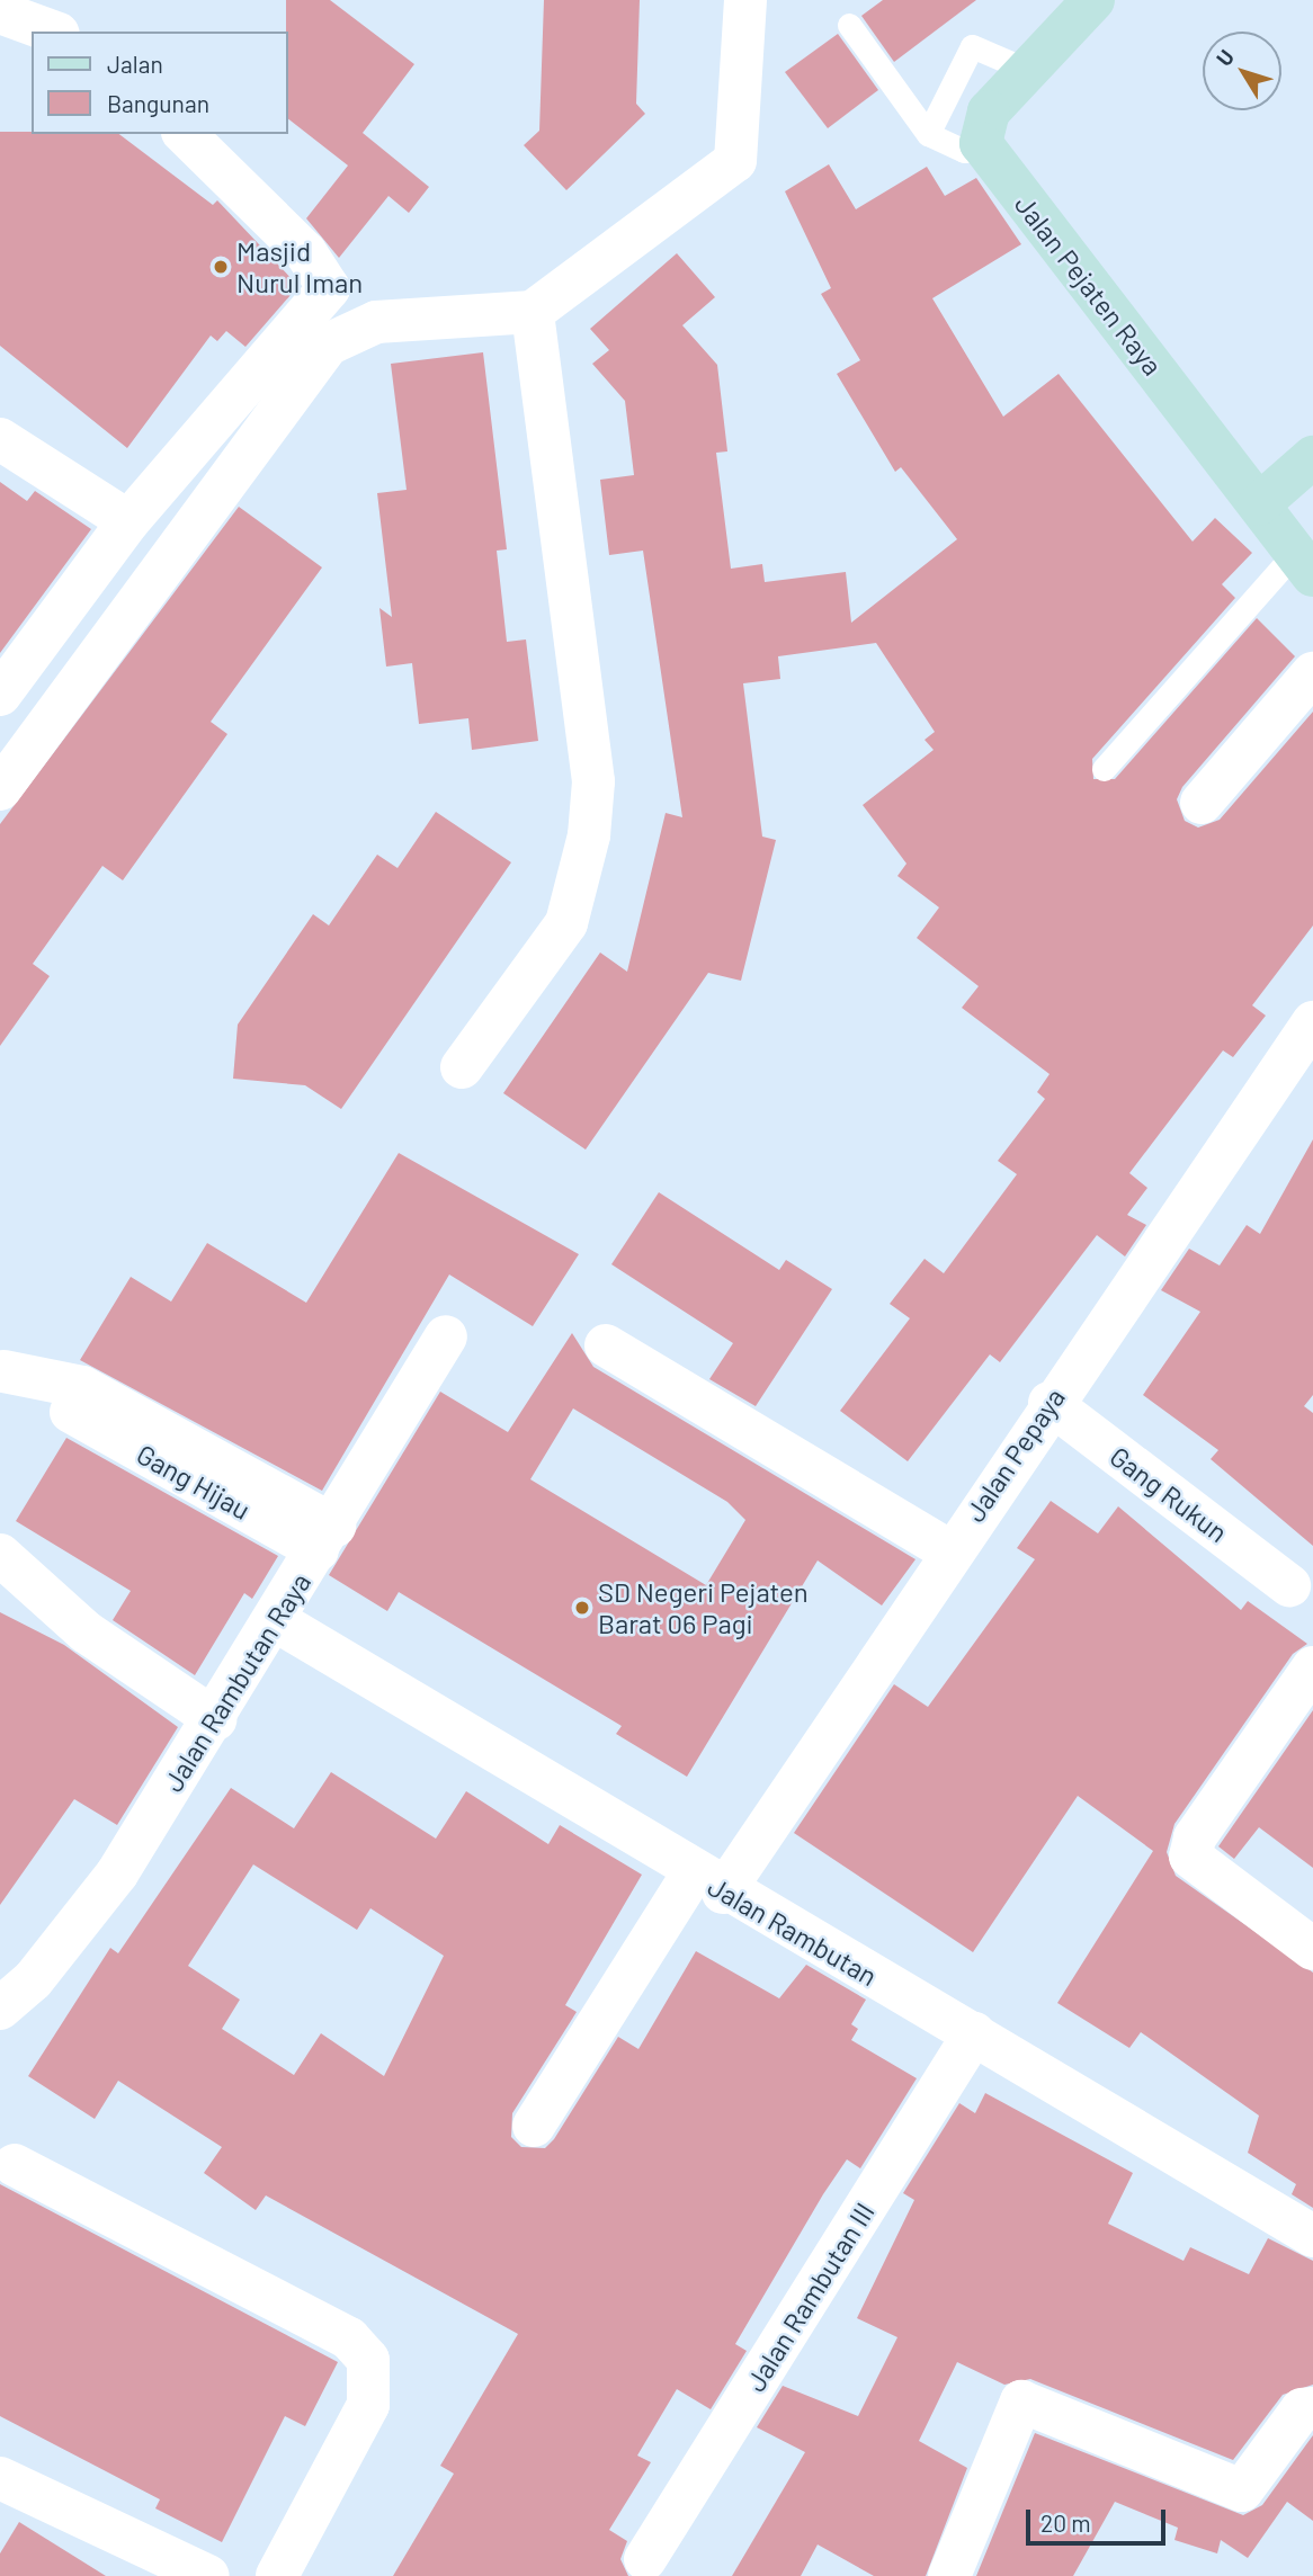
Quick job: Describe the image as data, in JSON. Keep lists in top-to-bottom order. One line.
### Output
{"streets":{"street":["Jalan Pejaten Raya","Jalan Pepaya","Gang Hijau","Gang Rukun","Jalan Rambutan Raya","Jalan Rambutan","Jalan Rambutan III"]},"crossings":[["Jalan Pepaya","Gang Rukun"],["Jalan Pepaya","Jalan Rambutan"],["Gang Hijau","Jalan Rambutan Raya"],["Jalan Rambutan Raya","Jalan Rambutan"],["Jalan Rambutan","Jalan Rambutan III"]],"places":["Masjid Nurul Iman","SD Negeri Pejaten Barat 06 Pagi"],"legend":["Jalan","Bangunan"],"scale_bar":"20 m","north":"top left"}
